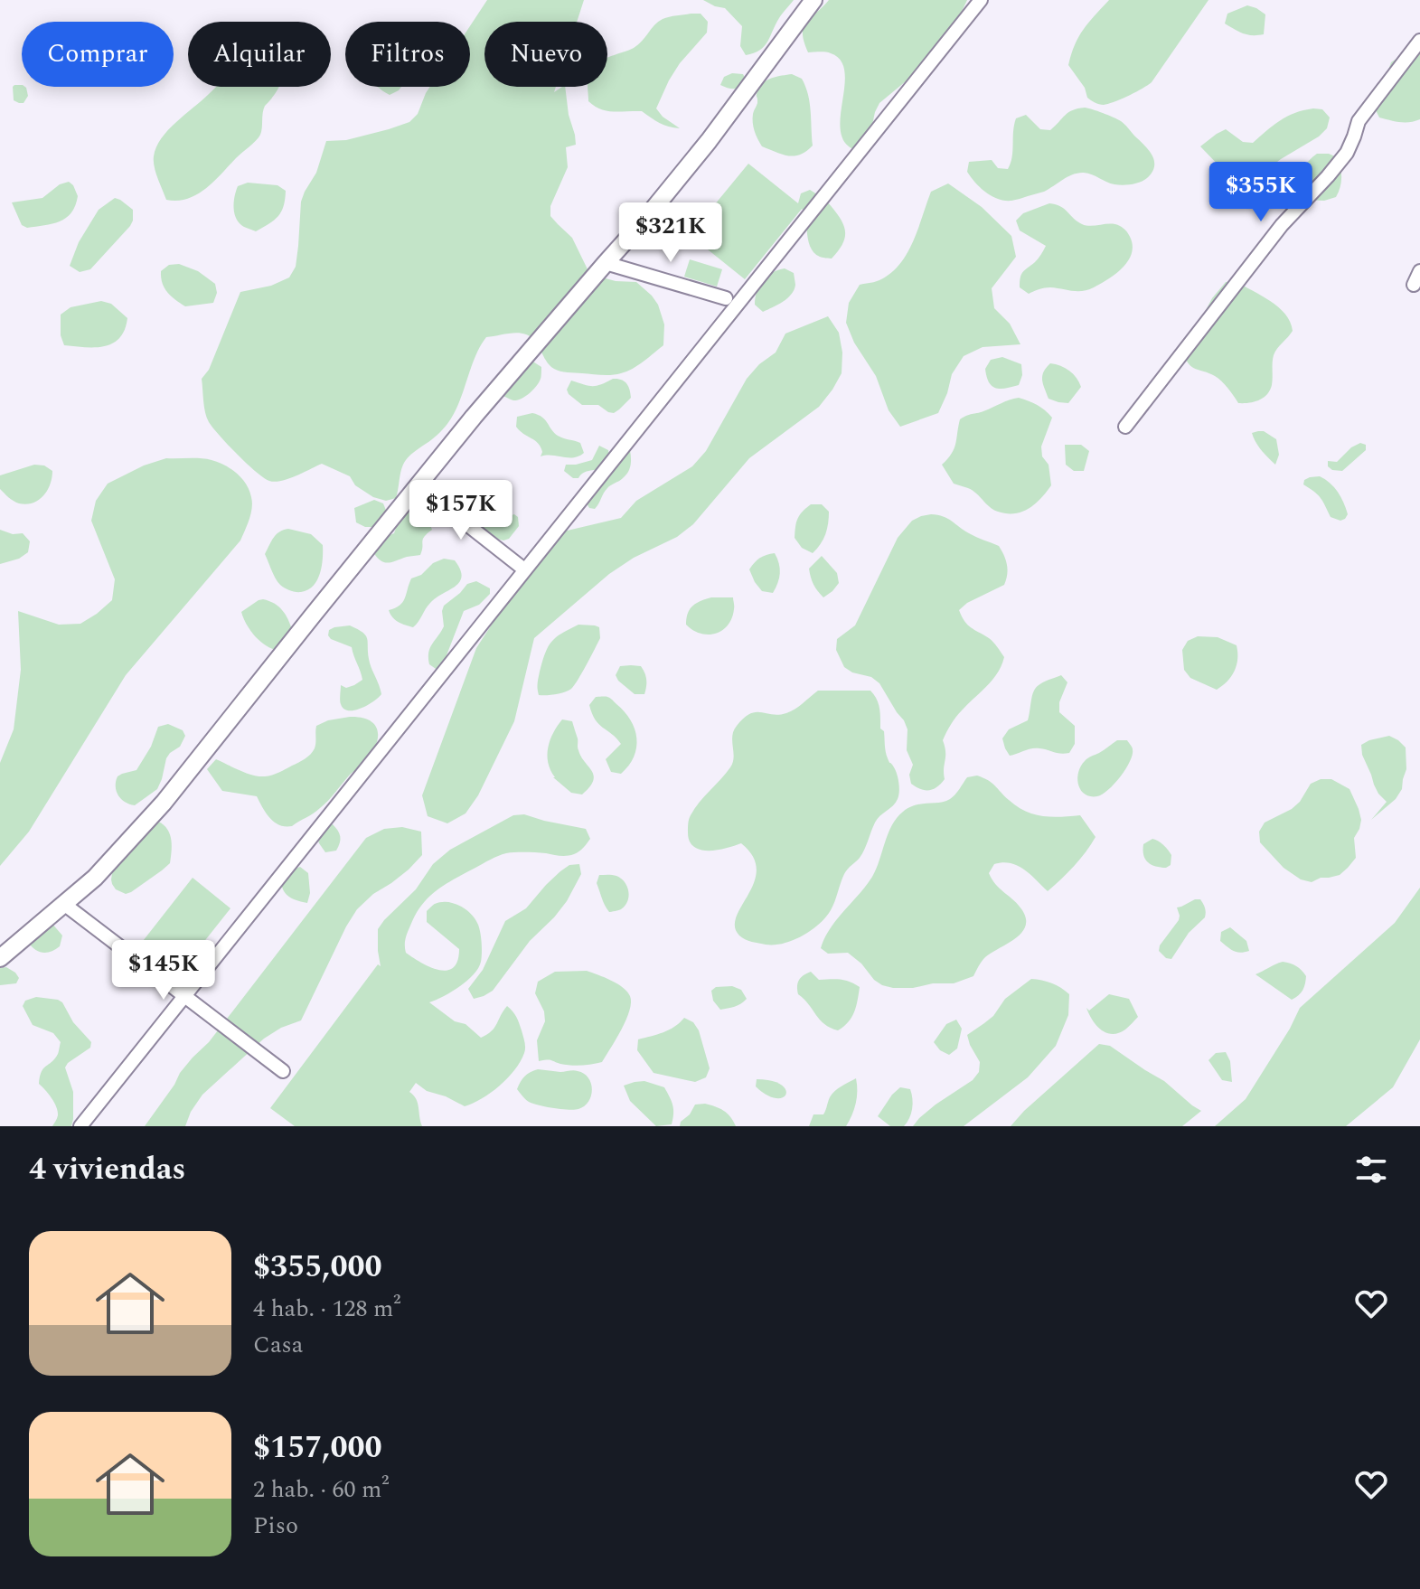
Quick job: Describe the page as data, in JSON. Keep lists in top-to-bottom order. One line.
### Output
{"page":{"chip":["Comprar","Alquilar","Filtros","Nuevo"],"price":["$355K","$321K","$157K","$145K"],"heading":"4 viviendas","list":[{"name":"$355,000","note":"4 hab. · 128 m² · Casa"},{"name":"$157,000","note":"2 hab. · 60 m² · Piso"}]}}
